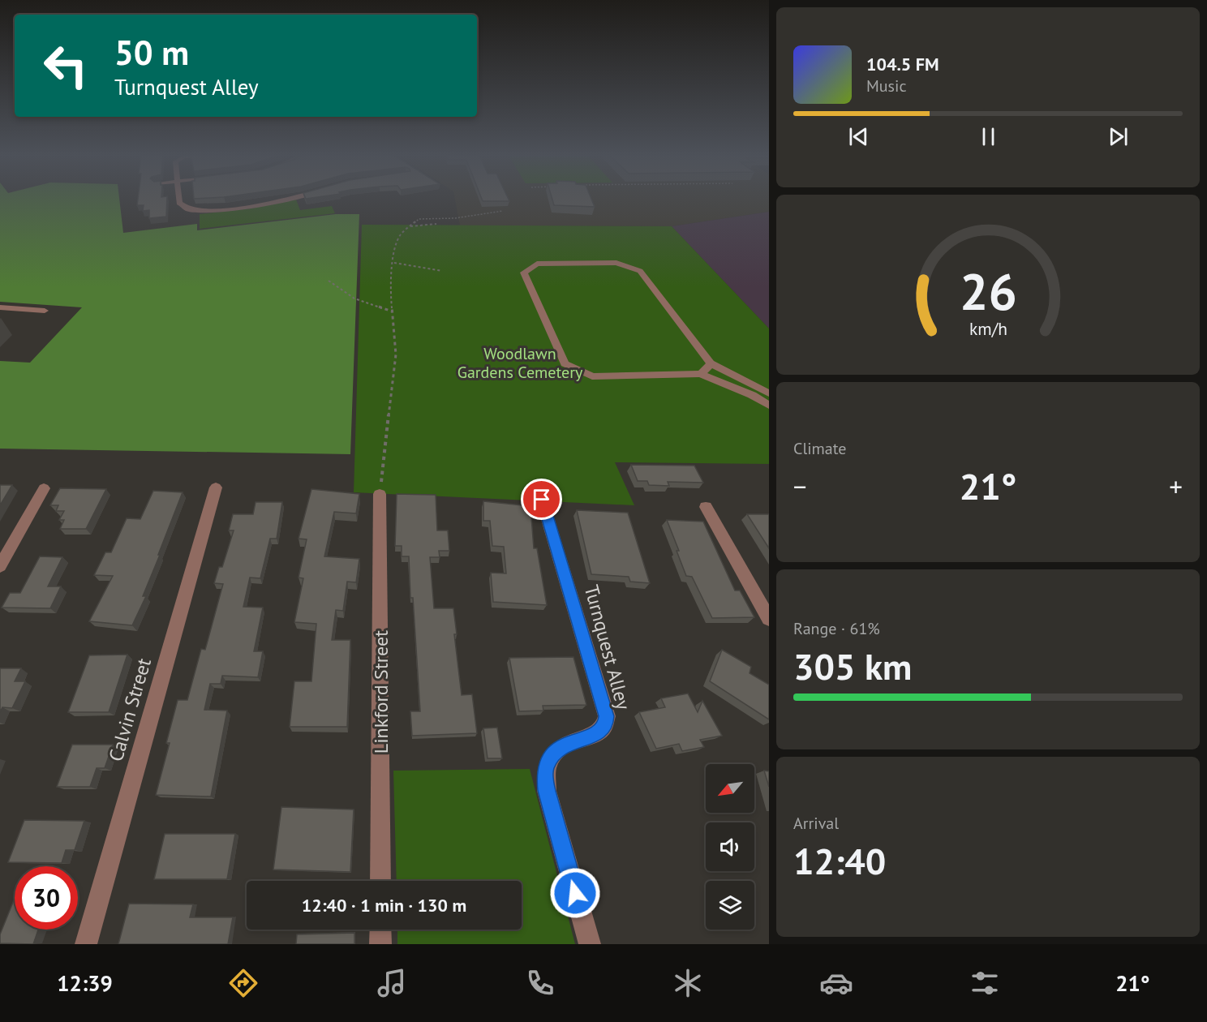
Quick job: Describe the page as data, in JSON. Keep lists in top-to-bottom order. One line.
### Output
{"streets":{"street":["Turnquest Alley","Linkford Street","Calvin Street"]},"parks":["Woodlawn Gardens Cemetery"],"north":"bottom left","page":{"turn":["50 m","Turnquest Alley"],"song":["104.5 FM","Music"],"tile":["Climate",["Range · 61%","305 km"],["Arrival","12:40"]],"heat":["−","21°","+"],"limit":"30","trip":"12:40 · 1 min · 130 m","tabs":["12:39","21°"],"gauge":["26","km/h"]}}
